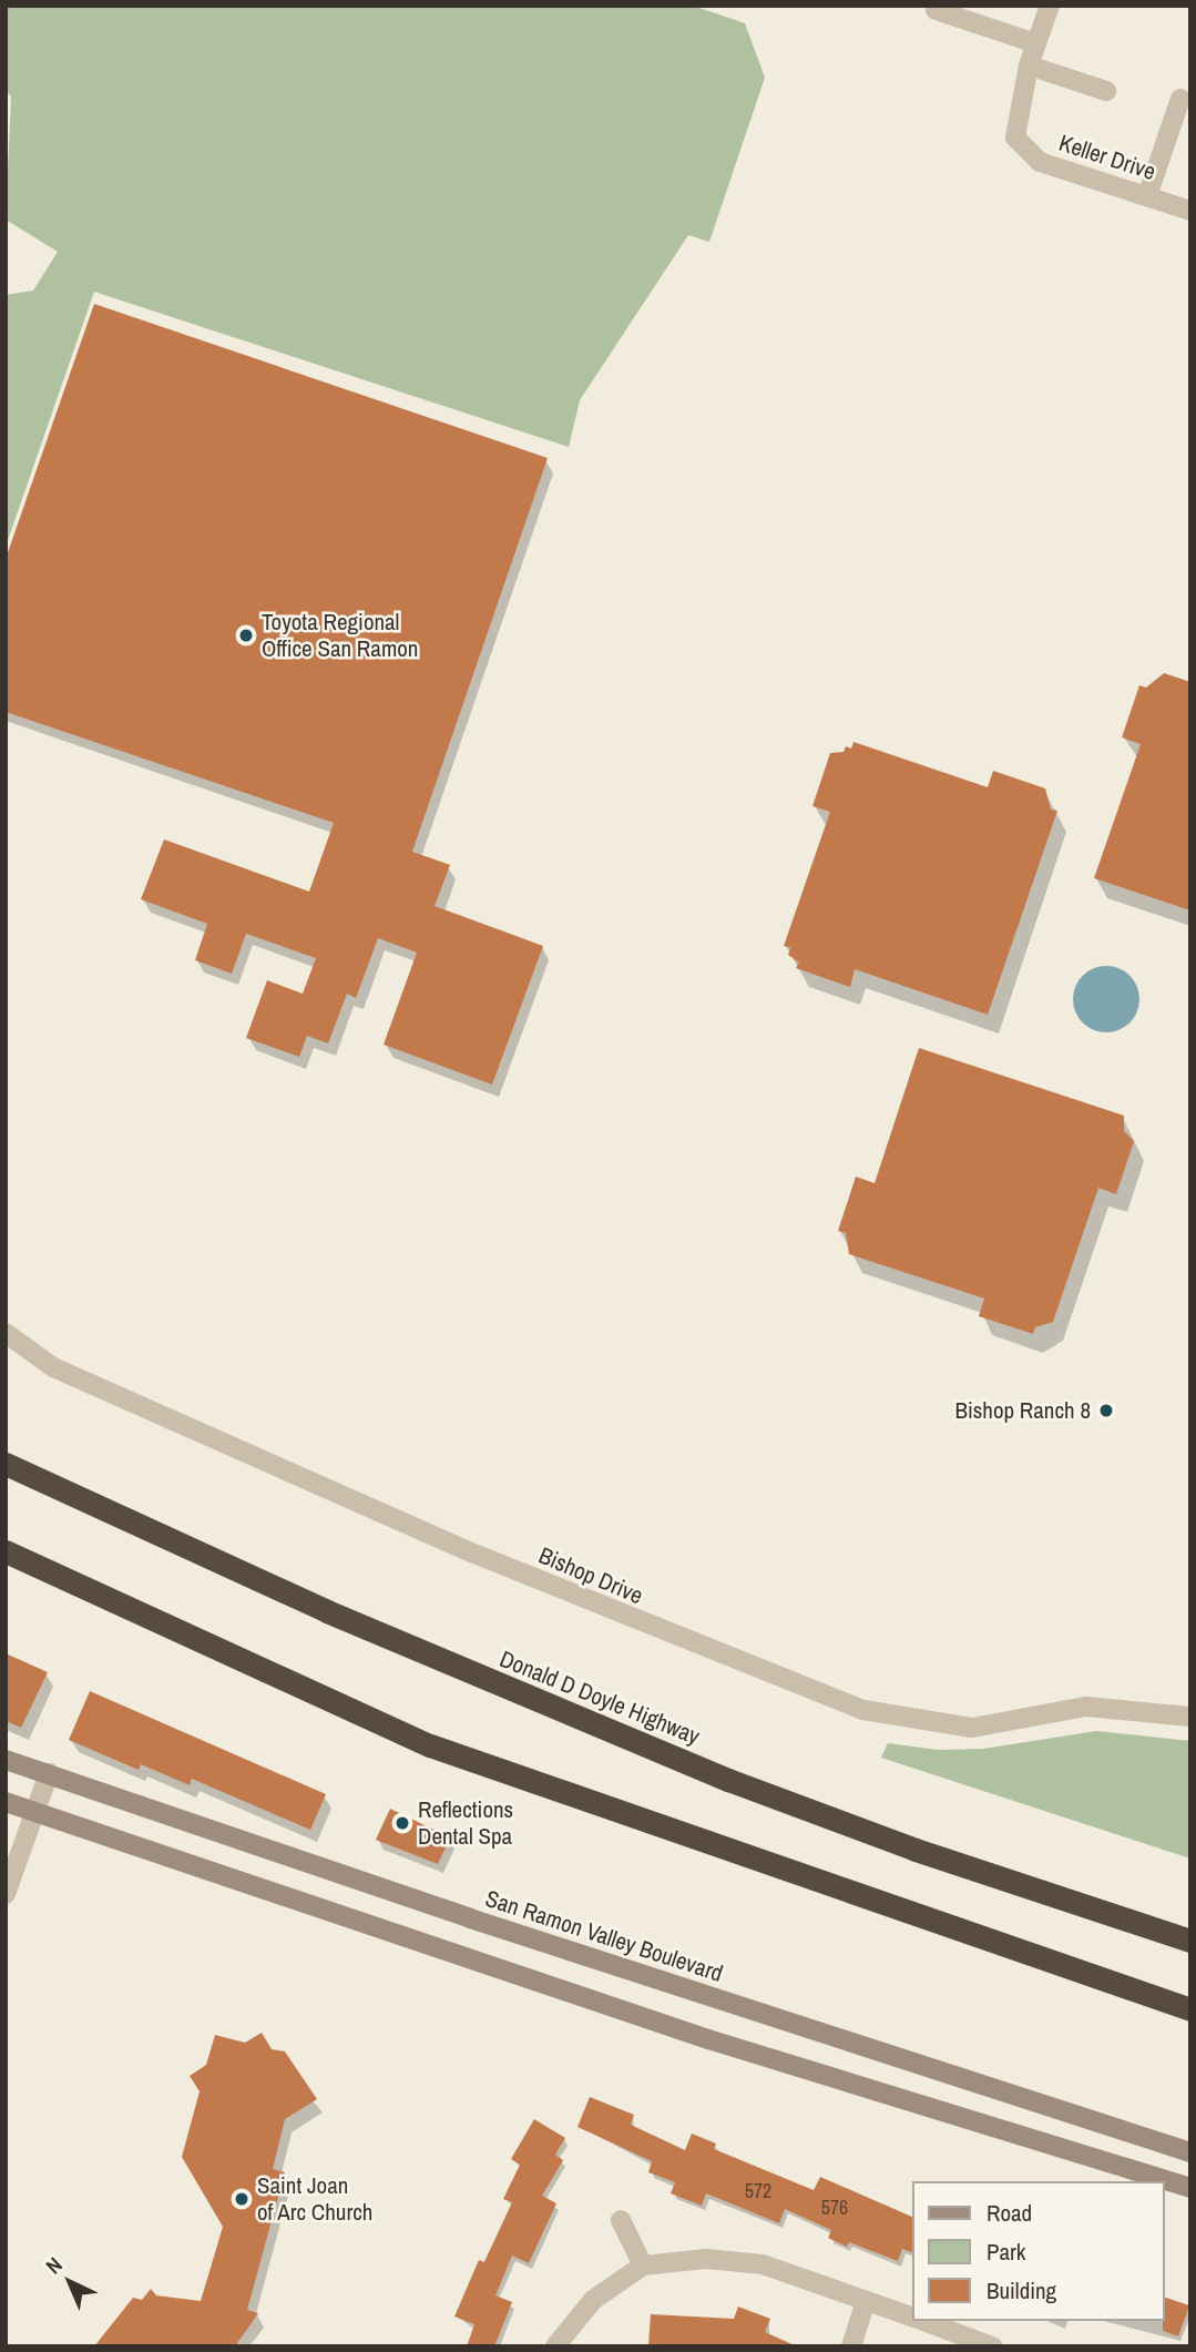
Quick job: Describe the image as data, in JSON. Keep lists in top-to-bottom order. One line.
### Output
{"streets":{"highway":["Donald D Doyle Highway"],"main road":["San Ramon Valley Boulevard"],"street":["Keller Drive","Bishop Drive"]},"places":["Toyota Regional Office San Ramon","Bishop Ranch 8","Reflections Dental Spa","Saint Joan of Arc Church"],"house_numbers":["572","576"],"legend":["Road","Park","Building"],"north":"top left"}
